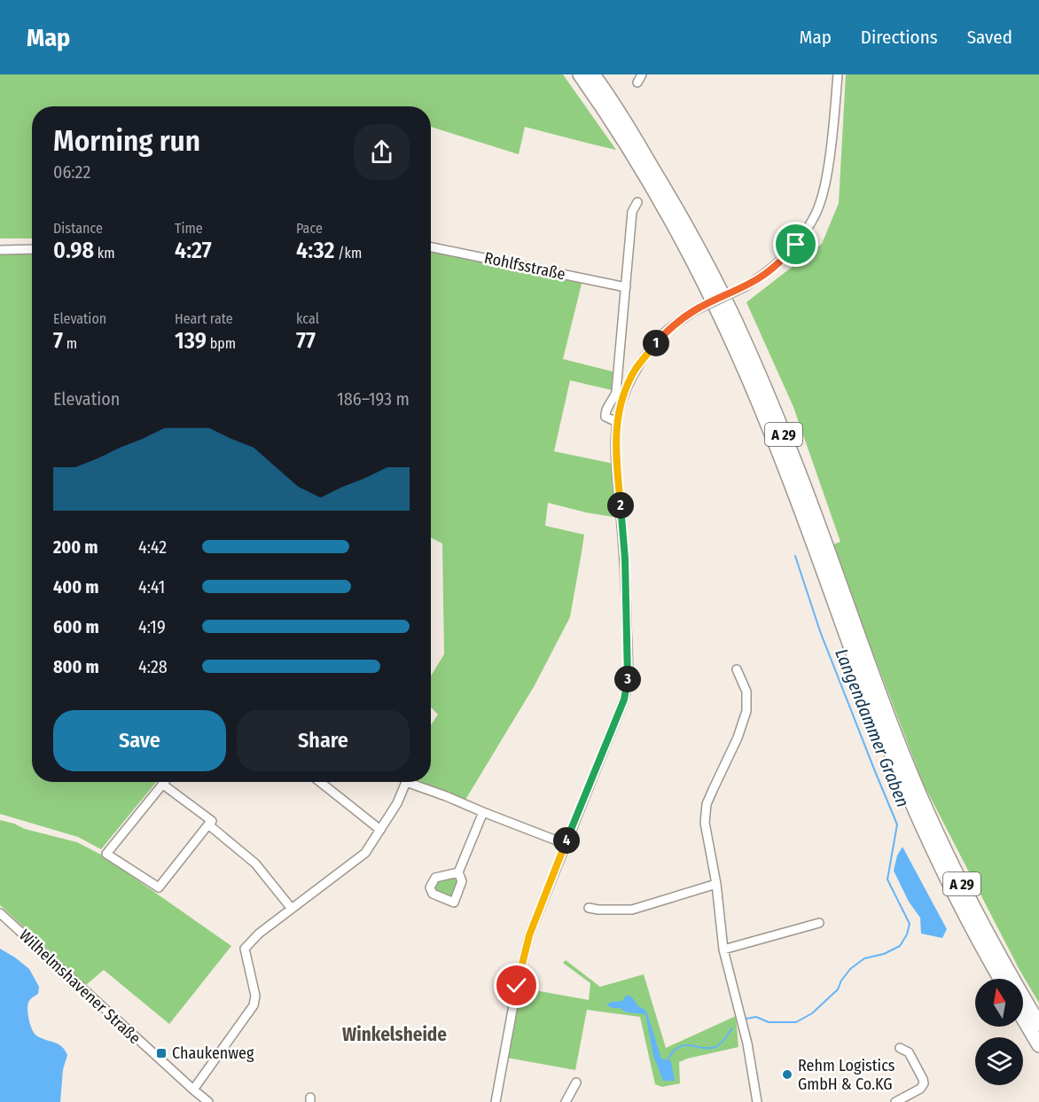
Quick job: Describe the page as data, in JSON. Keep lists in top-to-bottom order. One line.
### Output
{"streets":{"highway":["A 29"],"street":["Rohlfsstraße","Wilhelmshavener Straße"]},"districts":["Winkelsheide"],"water":["Langendammer Graben"],"places":{"transit":["Chaukenweg"],"other":["Rehm Logistics GmbH & Co.KG"]},"north":"top","page":{"header":"Map","nav":["Map","Directions","Saved"],"heading":["Morning run","06:22"],"stats":[["Distance","0.98 km"],["Time","4:27"],["Pace","4:32 /km"],["Elevation","7 m"],["Heart rate","139 bpm"],["kcal","77"]],"pins":["1","2","3","4"],"chart":["Elevation","186–193 m"],"list":[{"name":"200 m","note":"4:42"},{"name":"400 m","note":"4:41"},{"name":"600 m","note":"4:19"},{"name":"800 m","note":"4:28"}],"buttons":["Save","Share"]}}
